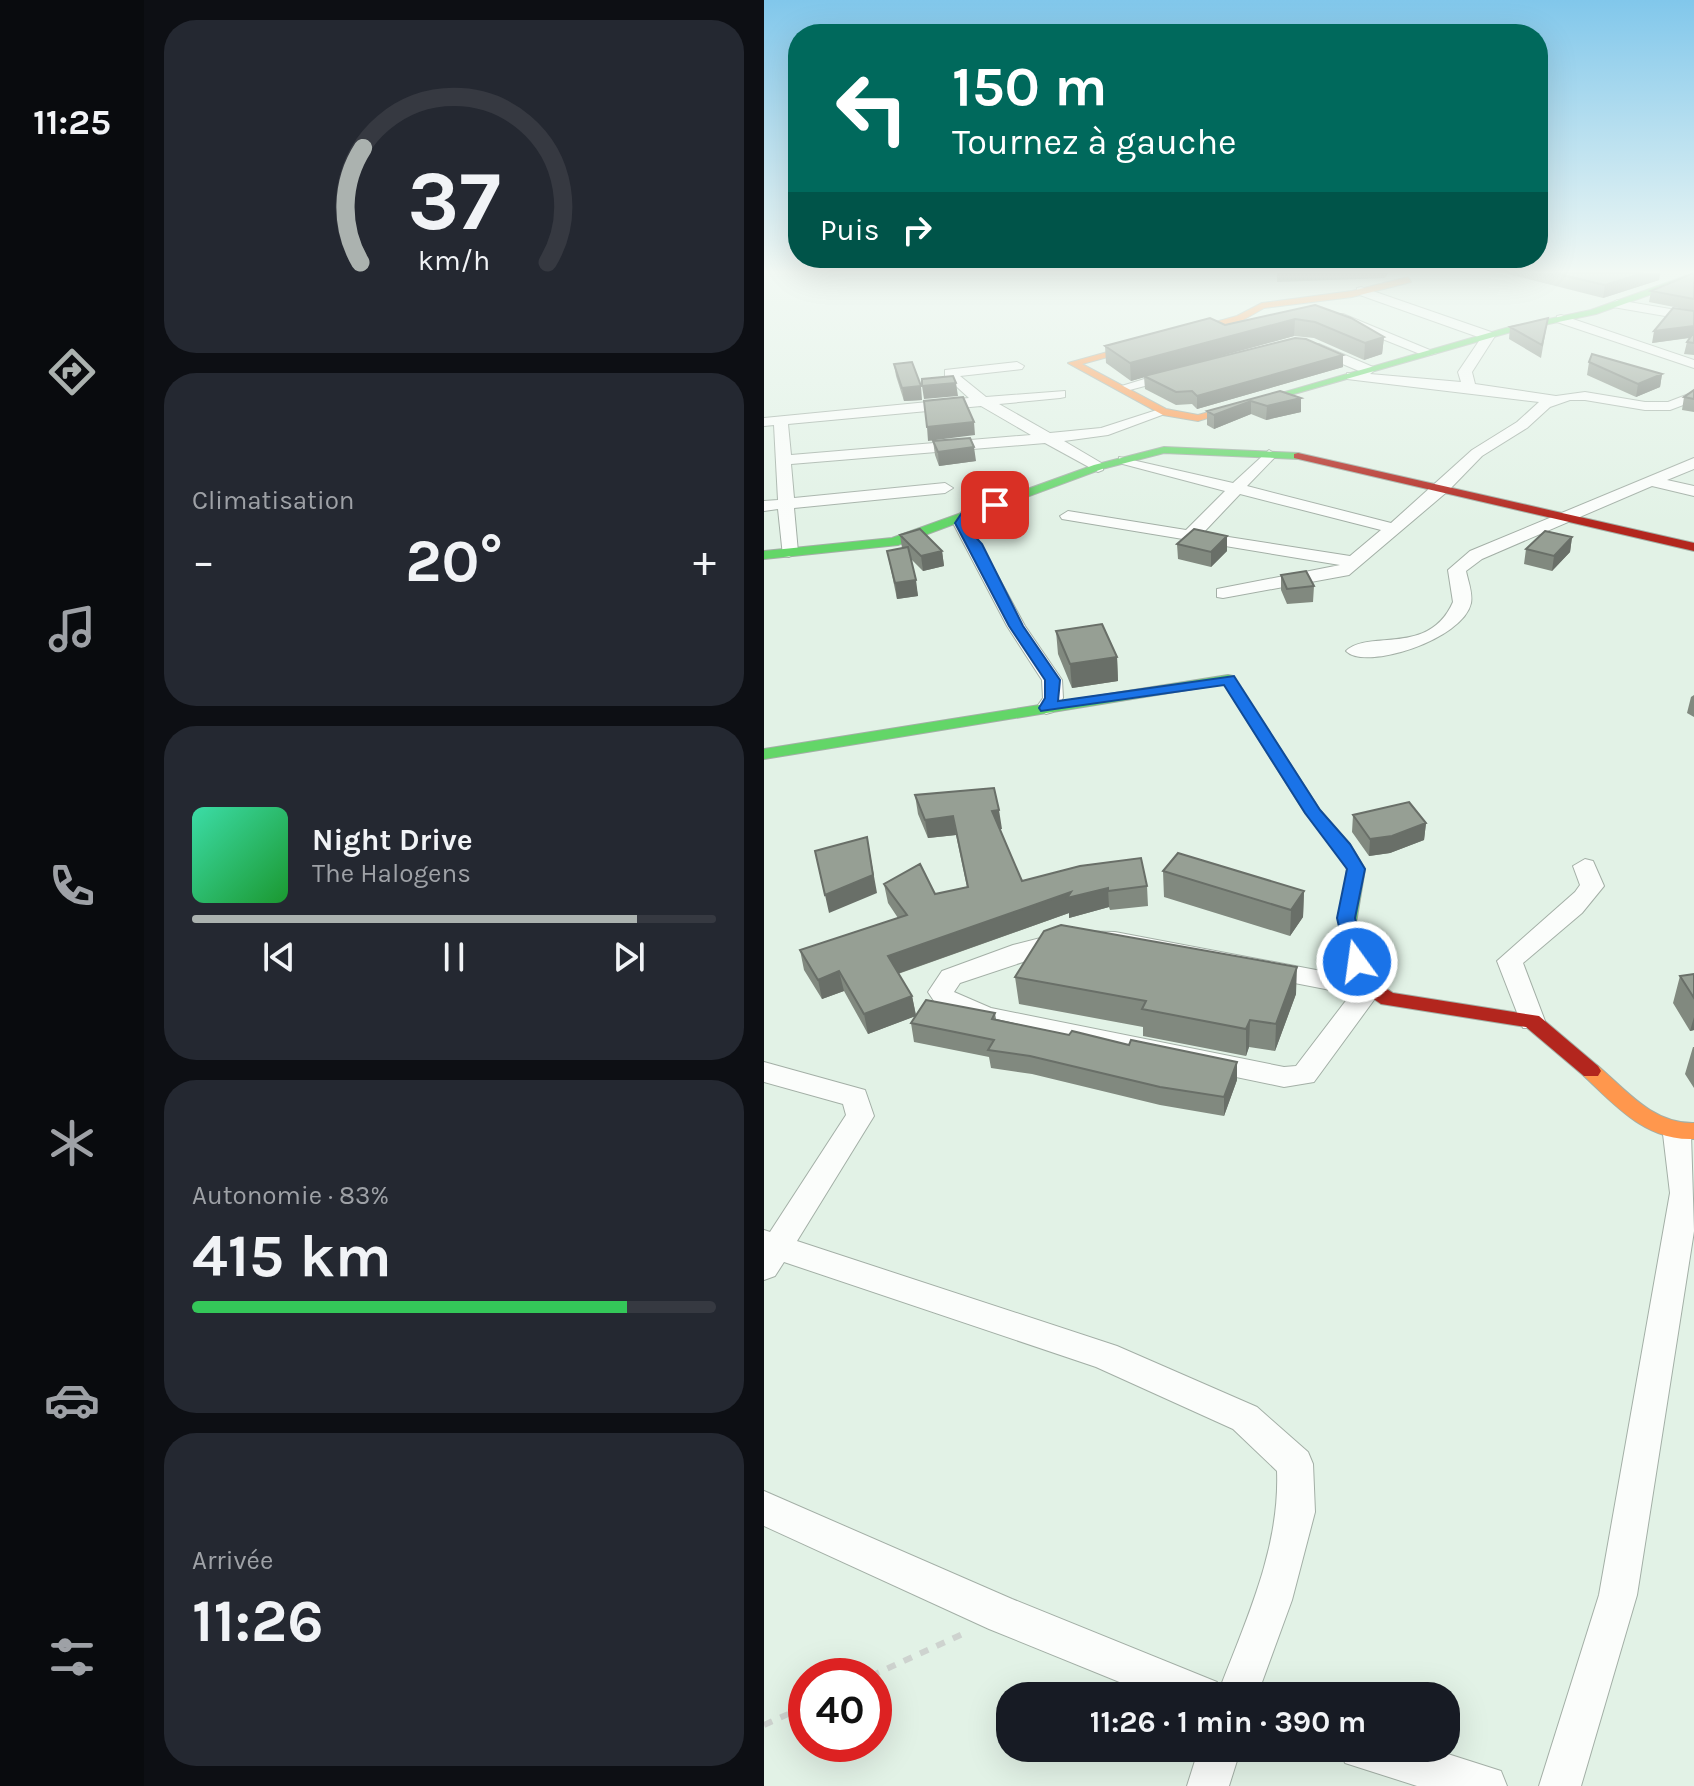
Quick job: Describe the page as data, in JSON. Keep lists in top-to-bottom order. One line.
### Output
{"page":{"tabs":"11:25","turn":["150 m","Tournez à gauche"],"then":"Puis","tile":["Climatisation",["Autonomie · 83%","415 km"],["Arrivée","11:26"]],"heat":["−","20°","+"],"song":["Night Drive","The Halogens"],"limit":"40","trip":"11:26 · 1 min · 390 m","gauge":["37","km/h"]}}
